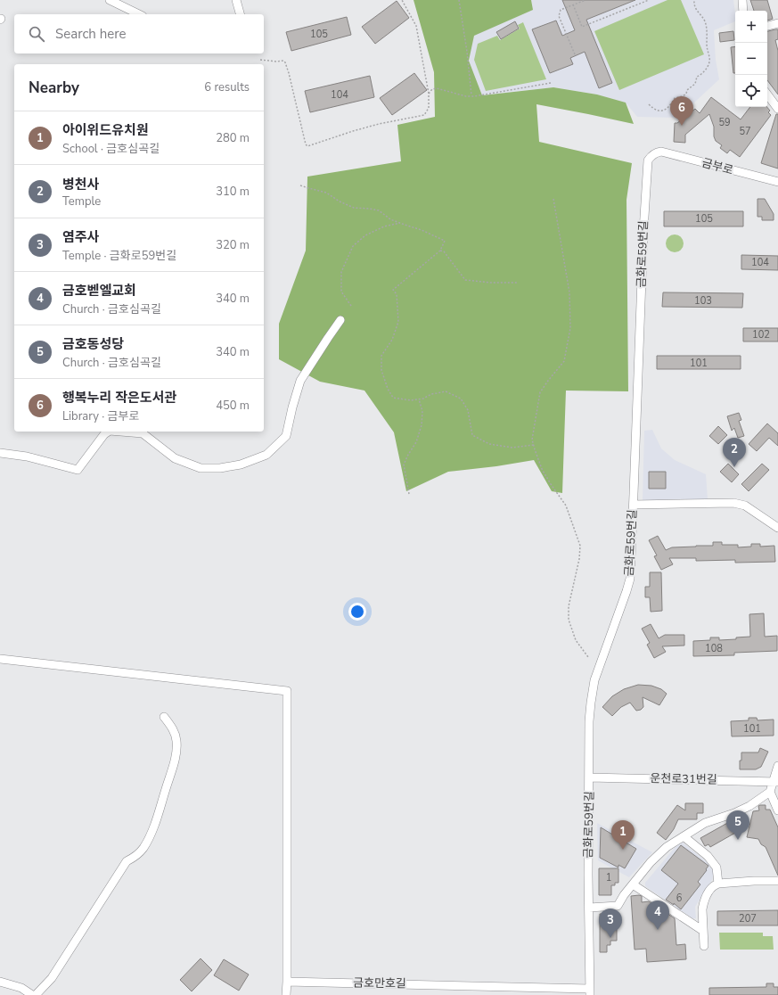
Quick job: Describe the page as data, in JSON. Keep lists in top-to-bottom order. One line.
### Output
{"streets":{"street":["금부로","금화로59번길","운천로31번길","금호만호길"]},"crossings":[["금부로","금화로59번길"],["금화로59번길","운천로31번길"],["금화로59번길","금호만호길"]],"house_numbers":["105","104","59","57","105","104","103","102","101","108","101","1","6","207"],"page":{"map_buttons":["+","−"],"search":"Search here","heading":["Nearby","6 results"],"pins":["6","2","5","1","4","3"],"list":[{"mark":"1","name":"아이위드유치원","note":"School · 금호심곡길","value":"280 m"},{"mark":"2","name":"병천사","note":"Temple","value":"310 m"},{"mark":"3","name":"염주사","note":"Temple · 금화로59번길","value":"320 m"},{"mark":"4","name":"금호벧엘교회","note":"Church · 금호심곡길","value":"340 m"},{"mark":"5","name":"금호동성당","note":"Church · 금호심곡길","value":"340 m"},{"mark":"6","name":"행복누리 작은도서관","note":"Library · 금부로","value":"450 m"}]}}
